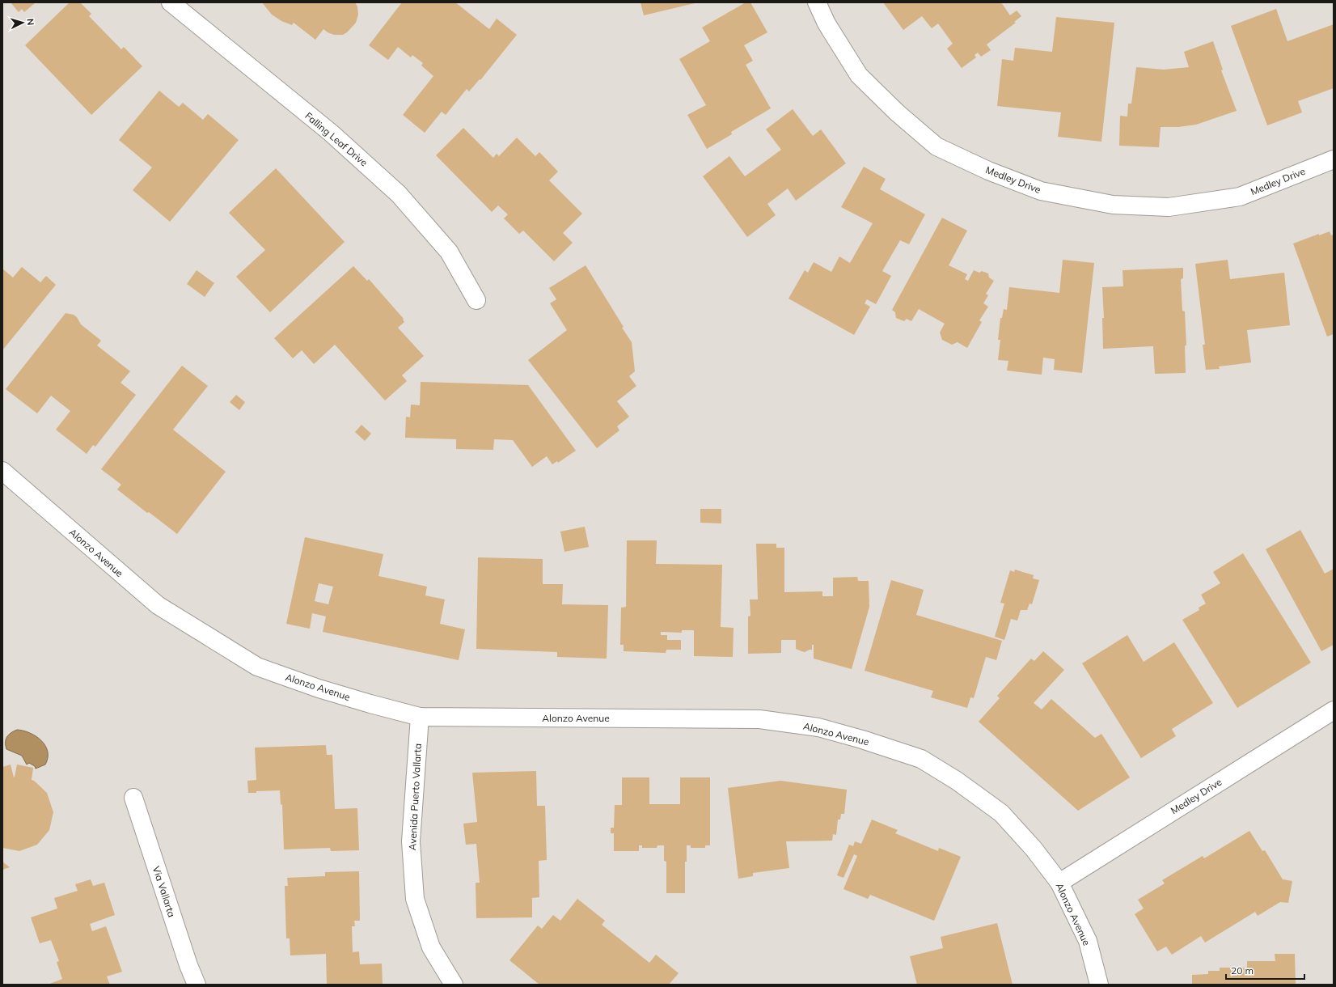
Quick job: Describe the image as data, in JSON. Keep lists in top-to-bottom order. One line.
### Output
{"streets":{"street":["Falling Leaf Drive","Medley Drive","Alonzo Avenue","Avenida Puerto Vallarta","Via Vallarta"]},"crossings":[["Medley Drive","Alonzo Avenue"],["Alonzo Avenue","Avenida Puerto Vallarta"]],"scale_bar":"20 m","north":"right"}
